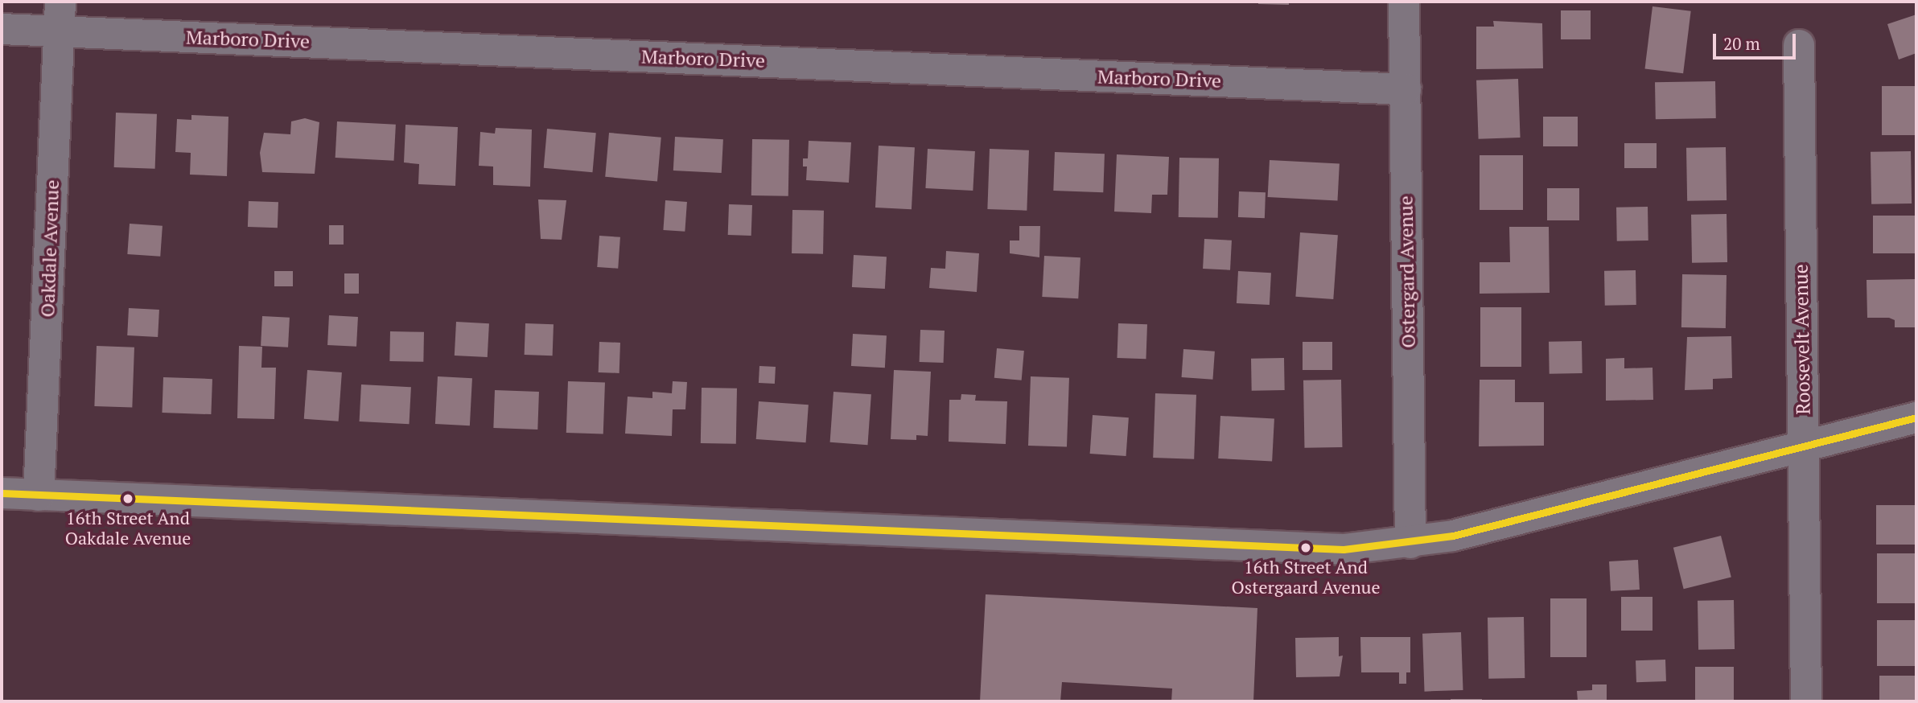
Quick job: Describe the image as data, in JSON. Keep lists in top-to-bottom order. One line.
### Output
{"streets":{"street":["Marboro Drive","Oakdale Avenue","Ostergard Avenue","Roosevelt Avenue"]},"crossings":[["Marboro Drive","Oakdale Avenue"],["Marboro Drive","Ostergard Avenue"]],"places":["16th Street And Oakdale Avenue","16th Street And Ostergaard Avenue"],"scale_bar":"20 m"}
